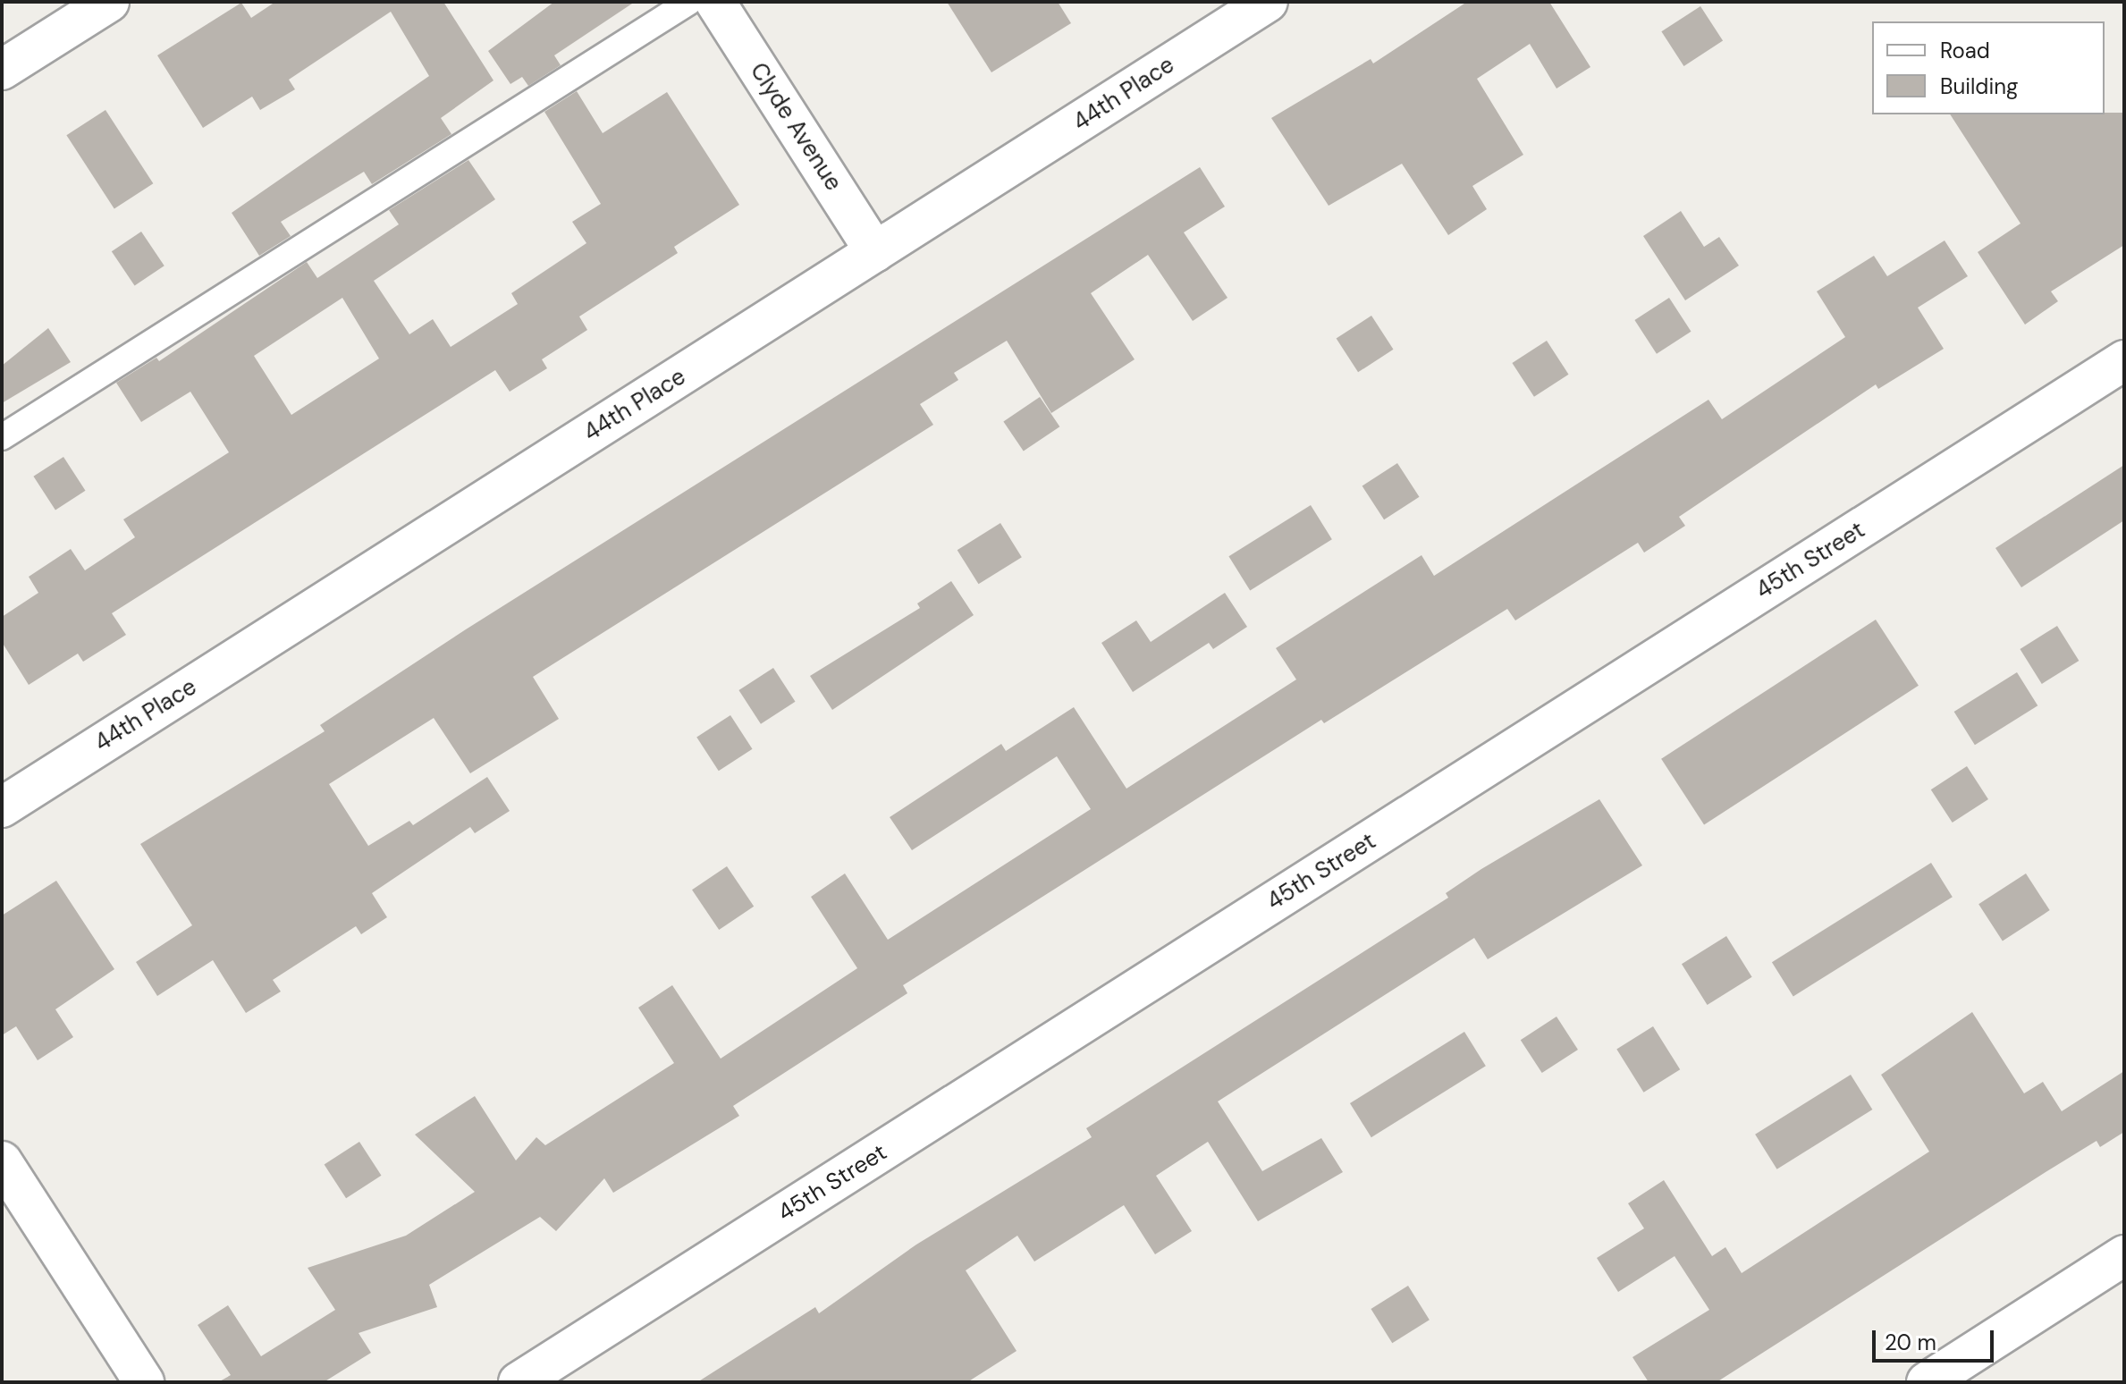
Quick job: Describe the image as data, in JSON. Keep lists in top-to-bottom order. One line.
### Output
{"streets":{"street":["44th Place","Clyde Avenue","45th Street"]},"crossings":[["44th Place","Clyde Avenue"]],"legend":["Road","Building"],"scale_bar":"20 m"}
